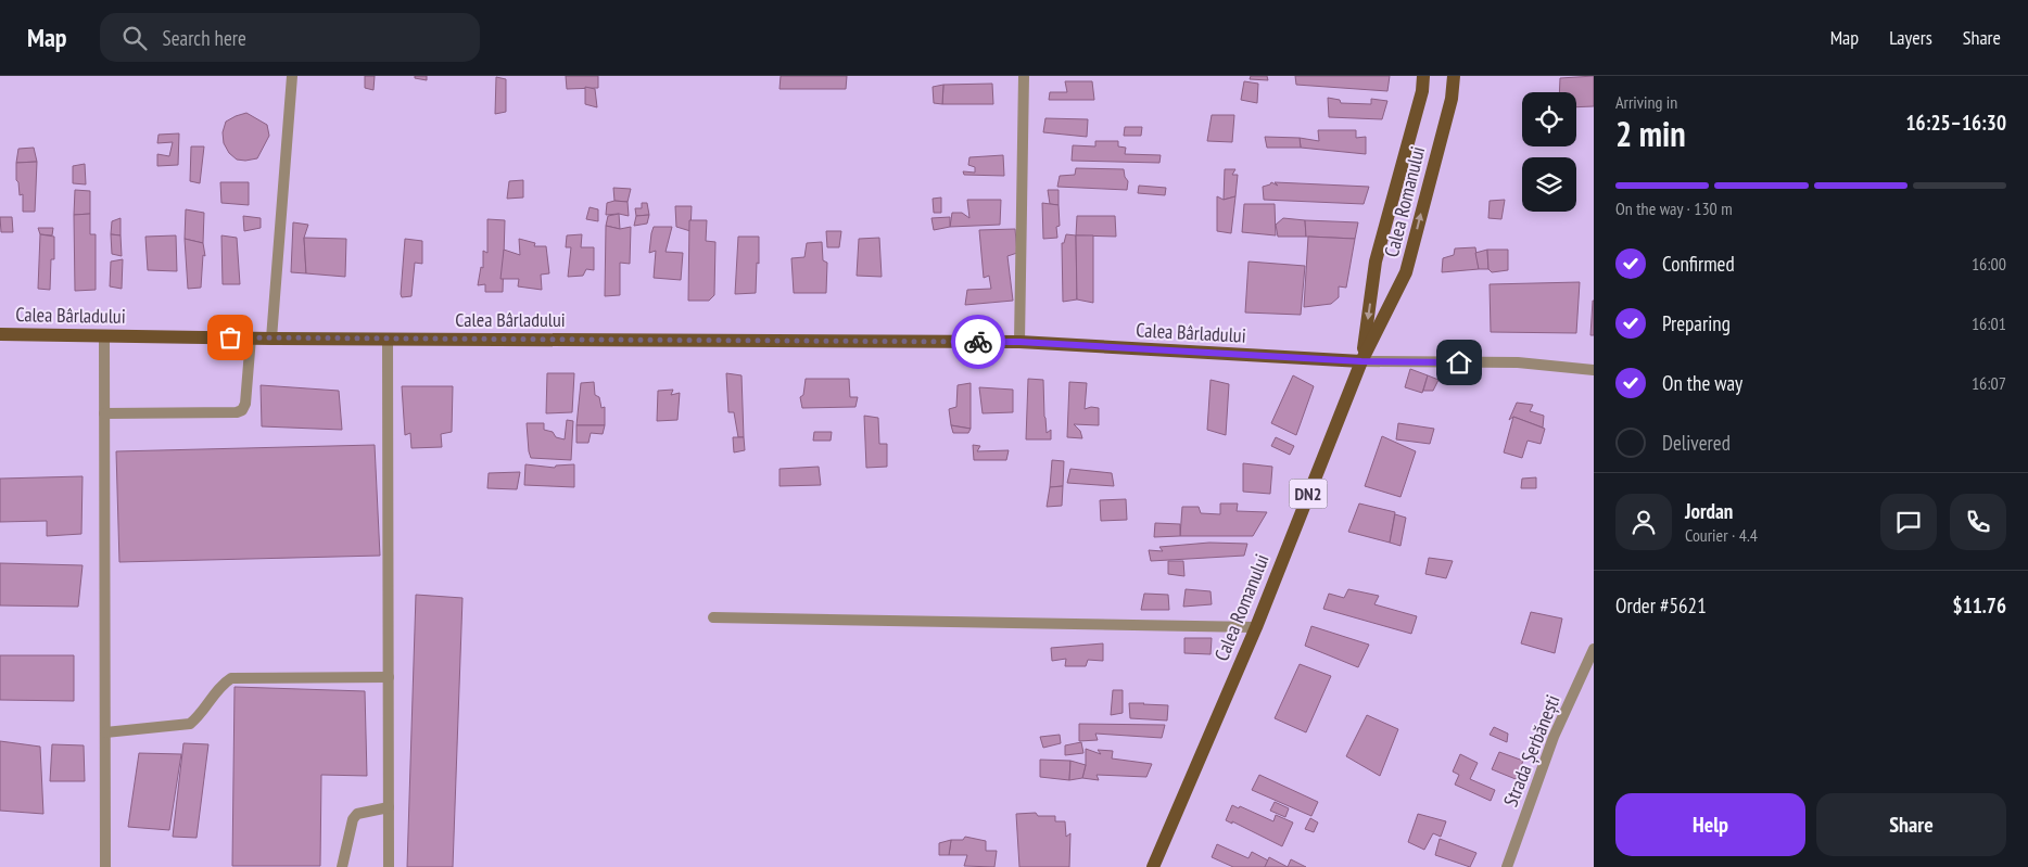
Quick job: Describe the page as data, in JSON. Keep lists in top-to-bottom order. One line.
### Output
{"streets":{"main road":["Calea Romanului","Calea Bârladului","DN2"],"street":["Strada Șerbănești"]},"crossings":[["Calea Romanului","Calea Bârladului"]],"page":{"header":"Map","search":"Search here","nav":["Map","Layers","Share"],"heading":["2 min","Arriving in","16:25–16:30"],"panel":["Jordan","Courier · 4.4","Order #5621","$11.76"],"bar":"On the way · 130 m","list":[["Confirmed","16:00"],["Preparing","16:01"],["On the way","16:07"],"Delivered"],"buttons":["Help","Share"]}}
